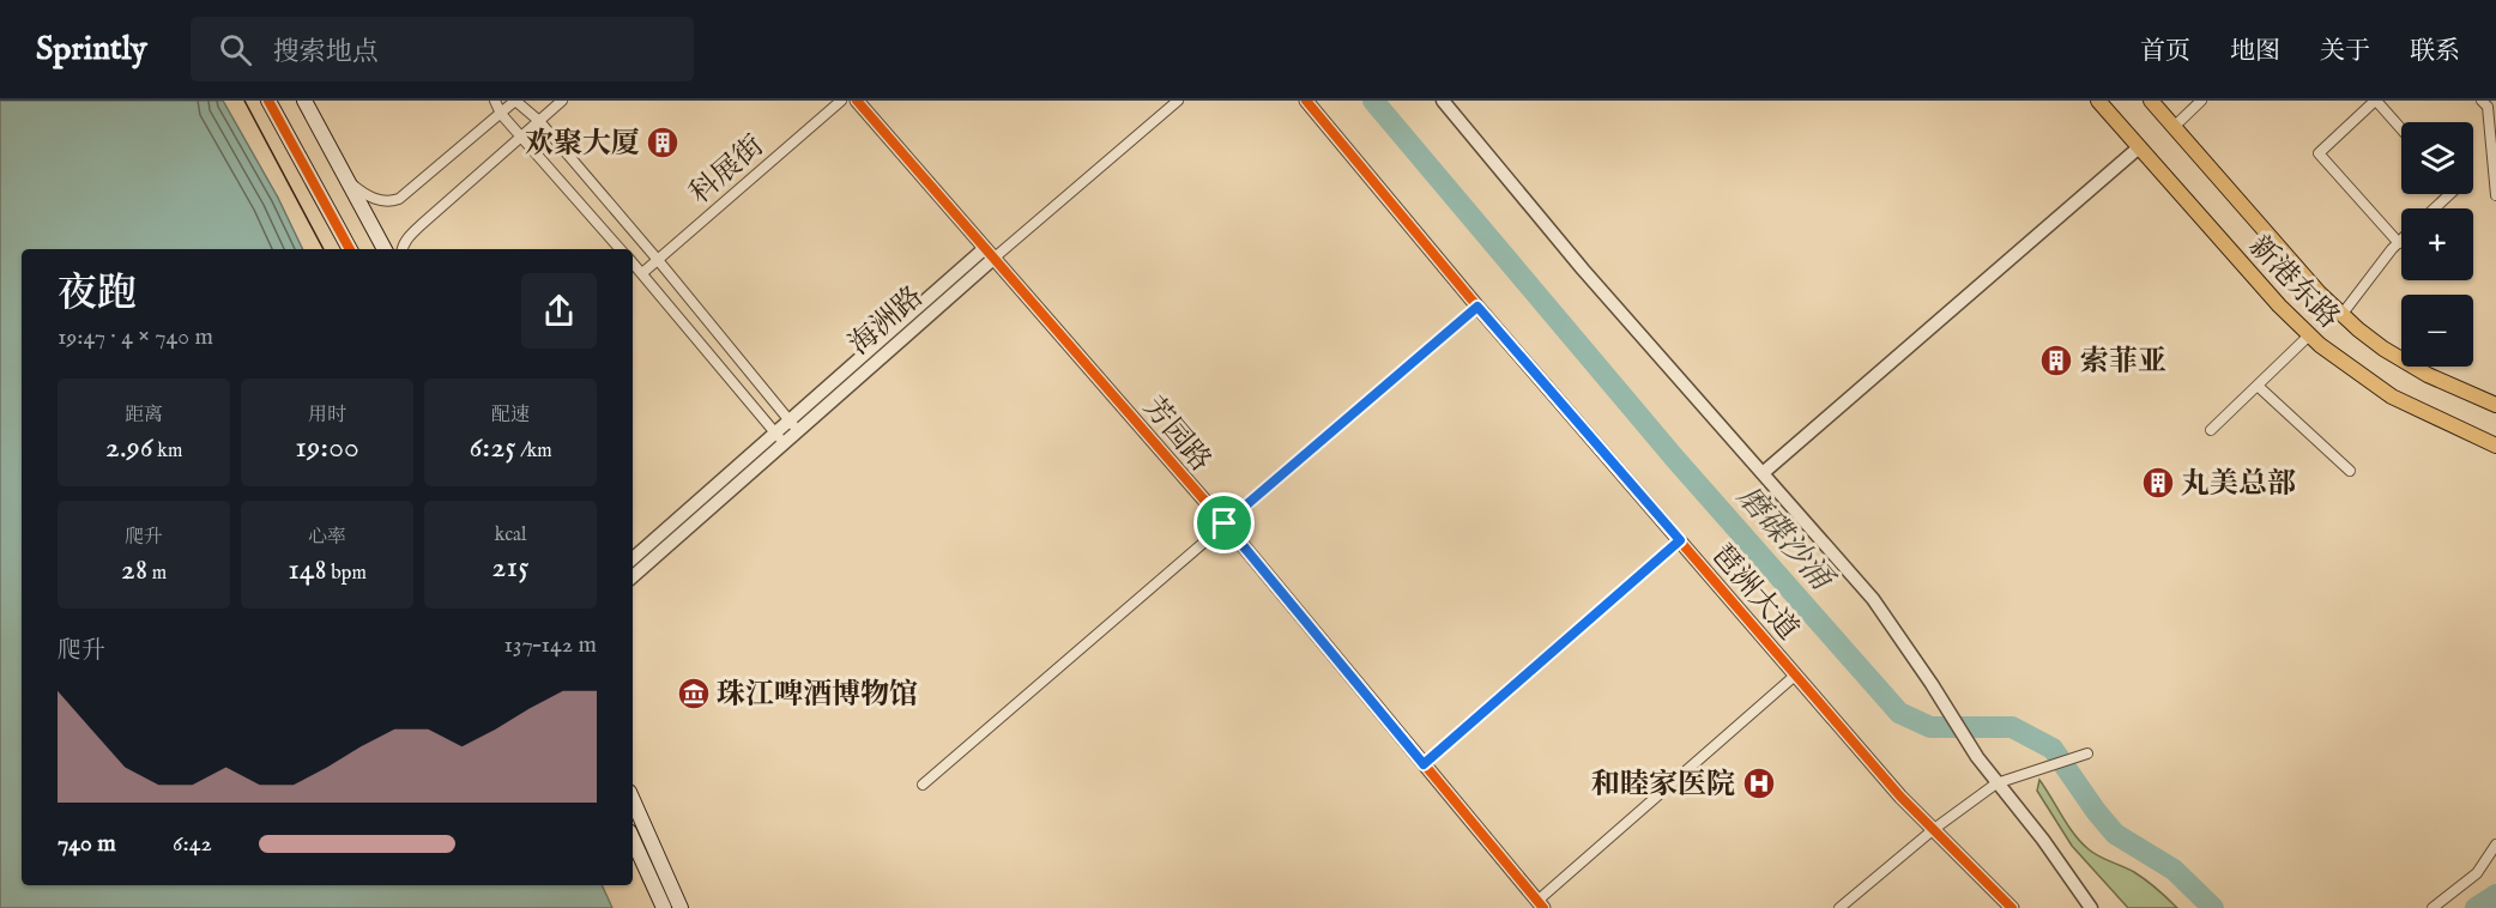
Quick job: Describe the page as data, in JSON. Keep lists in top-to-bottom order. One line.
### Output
{"streets":{"main road":["新港东路"],"street":["科展街","海洲路","芳园路","琶洲大道"]},"crossings":[["海洲路","芳园路"]],"water":["磨碟沙涌"],"places":{"building":["欢聚大厦","索菲亚","丸美总部"],"museum":["珠江啤酒博物馆"],"hospital":["和睦家医院"]},"page":{"header":"Sprintly","search":"搜索地点","nav":["首页","地图","关于","联系"],"map_buttons":["+","−"],"heading":["夜跑","19:47 · 4 × 740 m"],"stats":[["距离","2.96 km"],["用时","19:00"],["配速","6:25 /km"],["爬升","28 m"],["心率","148 bpm"],["kcal","215"]],"chart":["爬升","137–142 m"],"list":[{"name":"740 m","note":"6:42"}]}}
